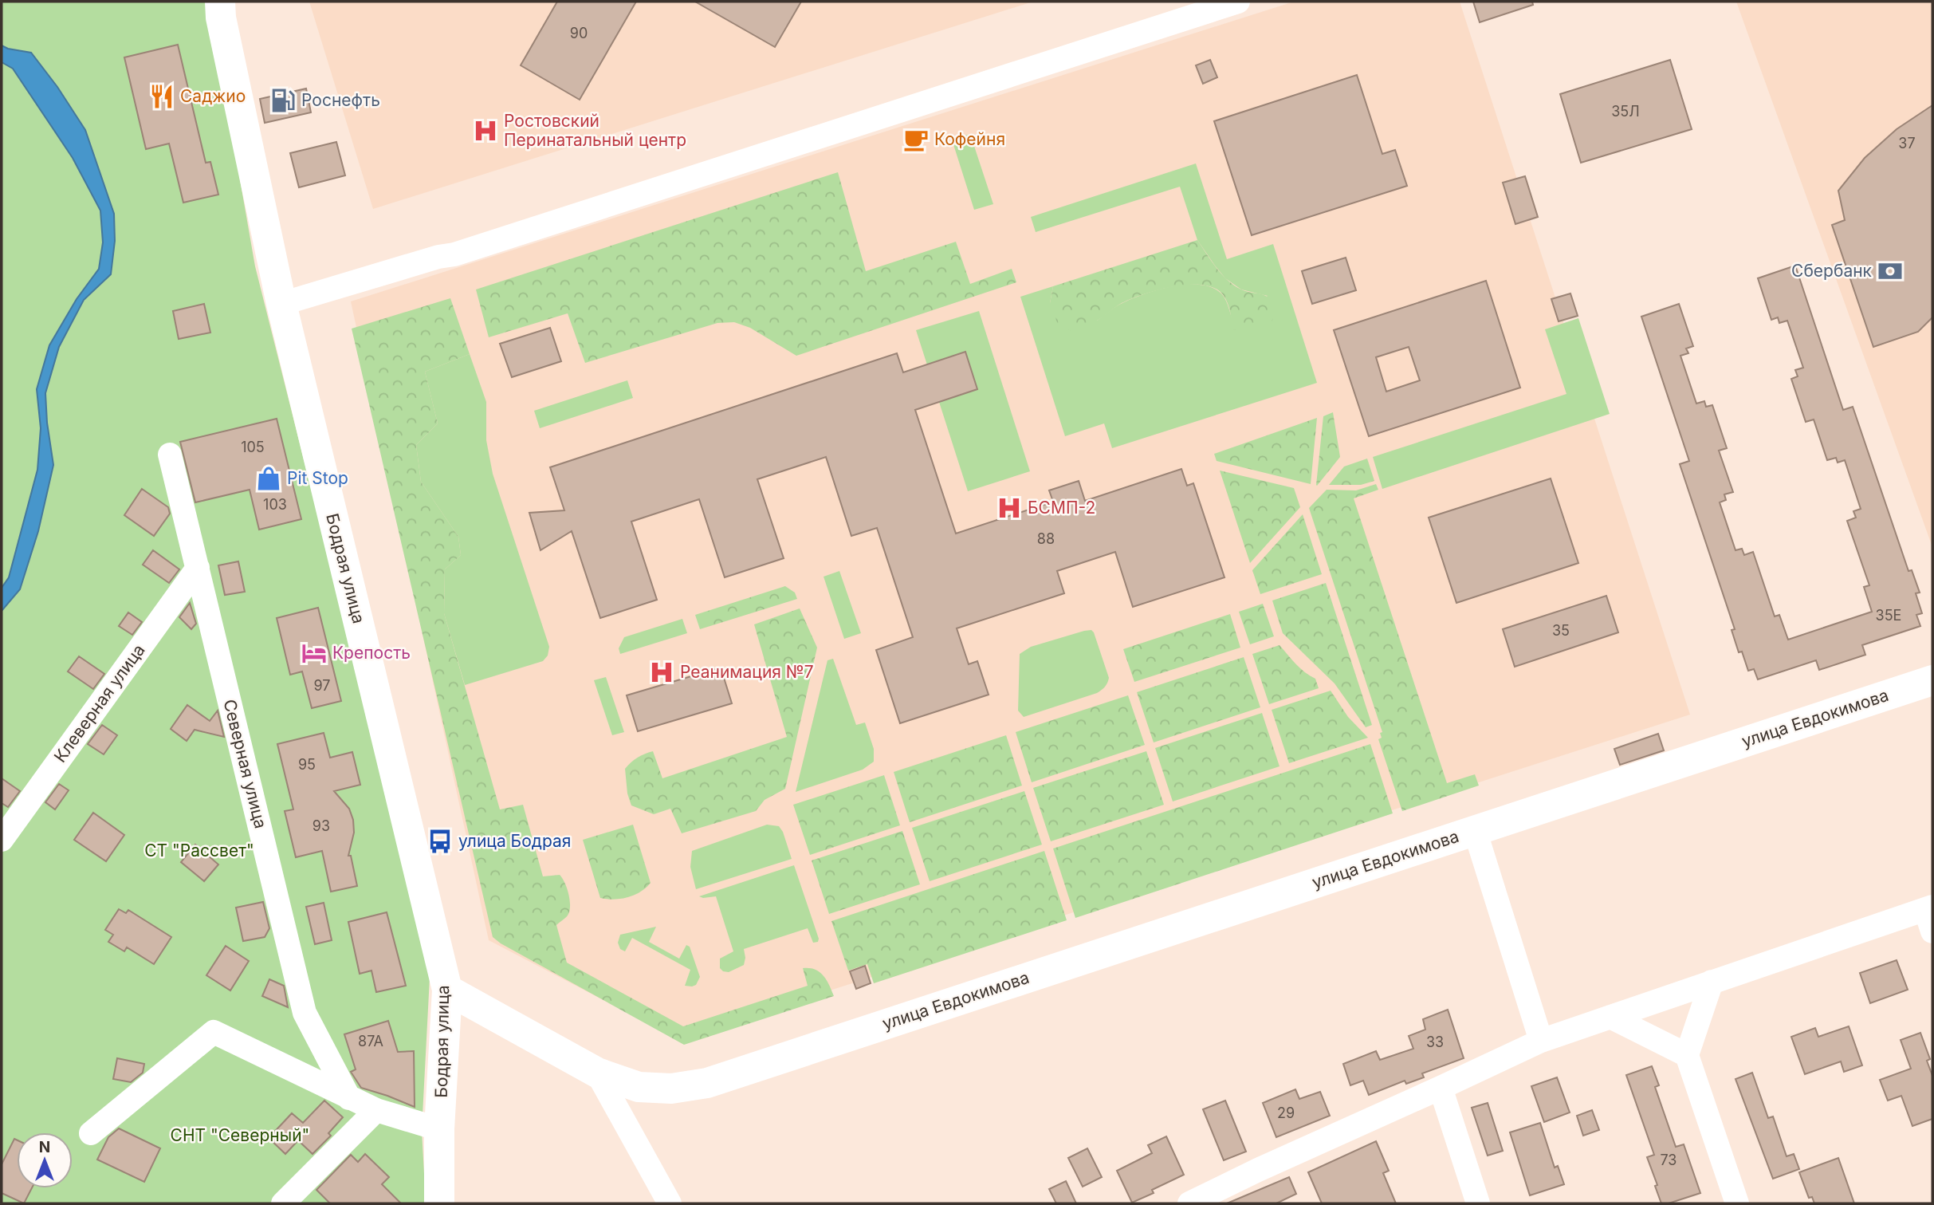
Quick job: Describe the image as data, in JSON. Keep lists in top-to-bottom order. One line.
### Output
{"streets":{"main road":["Бодрая улица","улица Евдокимова"],"street":["Клеверная улица","Северная улица"]},"crossings":[["Бодрая улица","улица Евдокимова"],["Клеверная улица","Северная улица"]],"parks":["СТ \"Рассвет\"","СНТ \"Северный\""],"places":{"restaurant":["Саджио"],"fuel station":["Роснефть"],"hospital":["Ростовский Перинатальный центр","БСМП-2","Реанимация №7"],"cafe":["Кофейня"],"bank":["Сбербанк"],"shop":["Pit Stop"],"hotel":["Крепость"],"bus stop":["улица Бодрая"]},"house_numbers":["90","35Л","37","105","103","88","35Е","35","97","95","93","87А","33","29","73"],"north":"top"}
